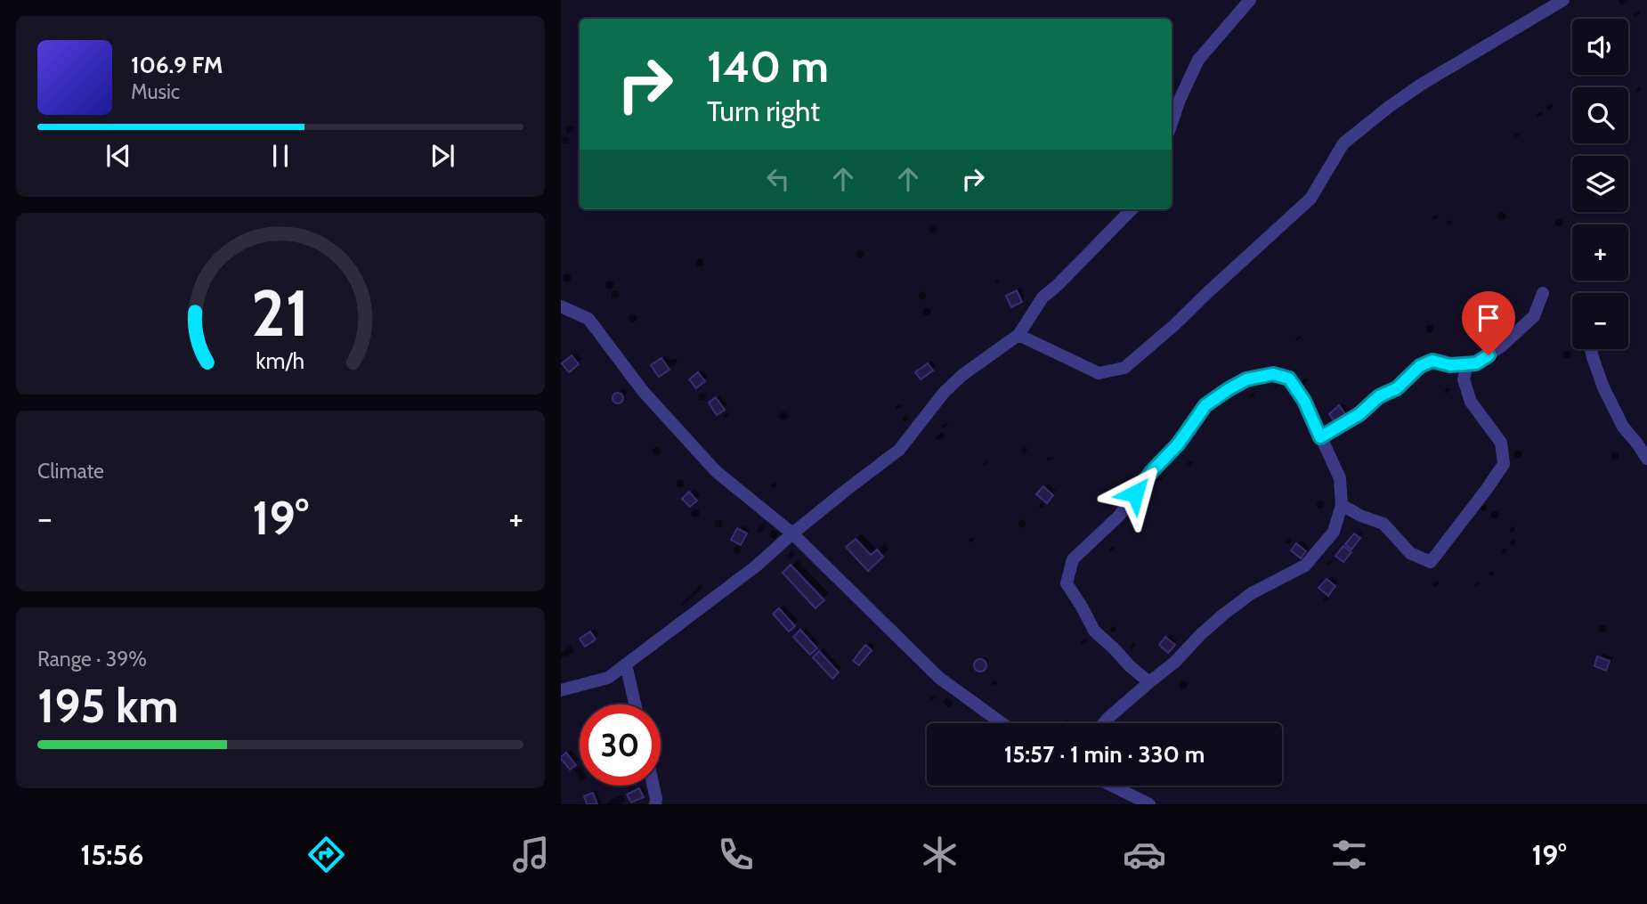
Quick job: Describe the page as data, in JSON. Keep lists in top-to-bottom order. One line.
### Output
{"page":{"map_buttons":["+","−"],"turn":["140 m","Turn right"],"song":["106.9 FM","Music"],"tile":["Climate",["Range · 39%","195 km"]],"heat":["−","19°","+"],"limit":"30","trip":"15:57 · 1 min · 330 m","tabs":["15:56","19°"],"gauge":["21","km/h"]}}
